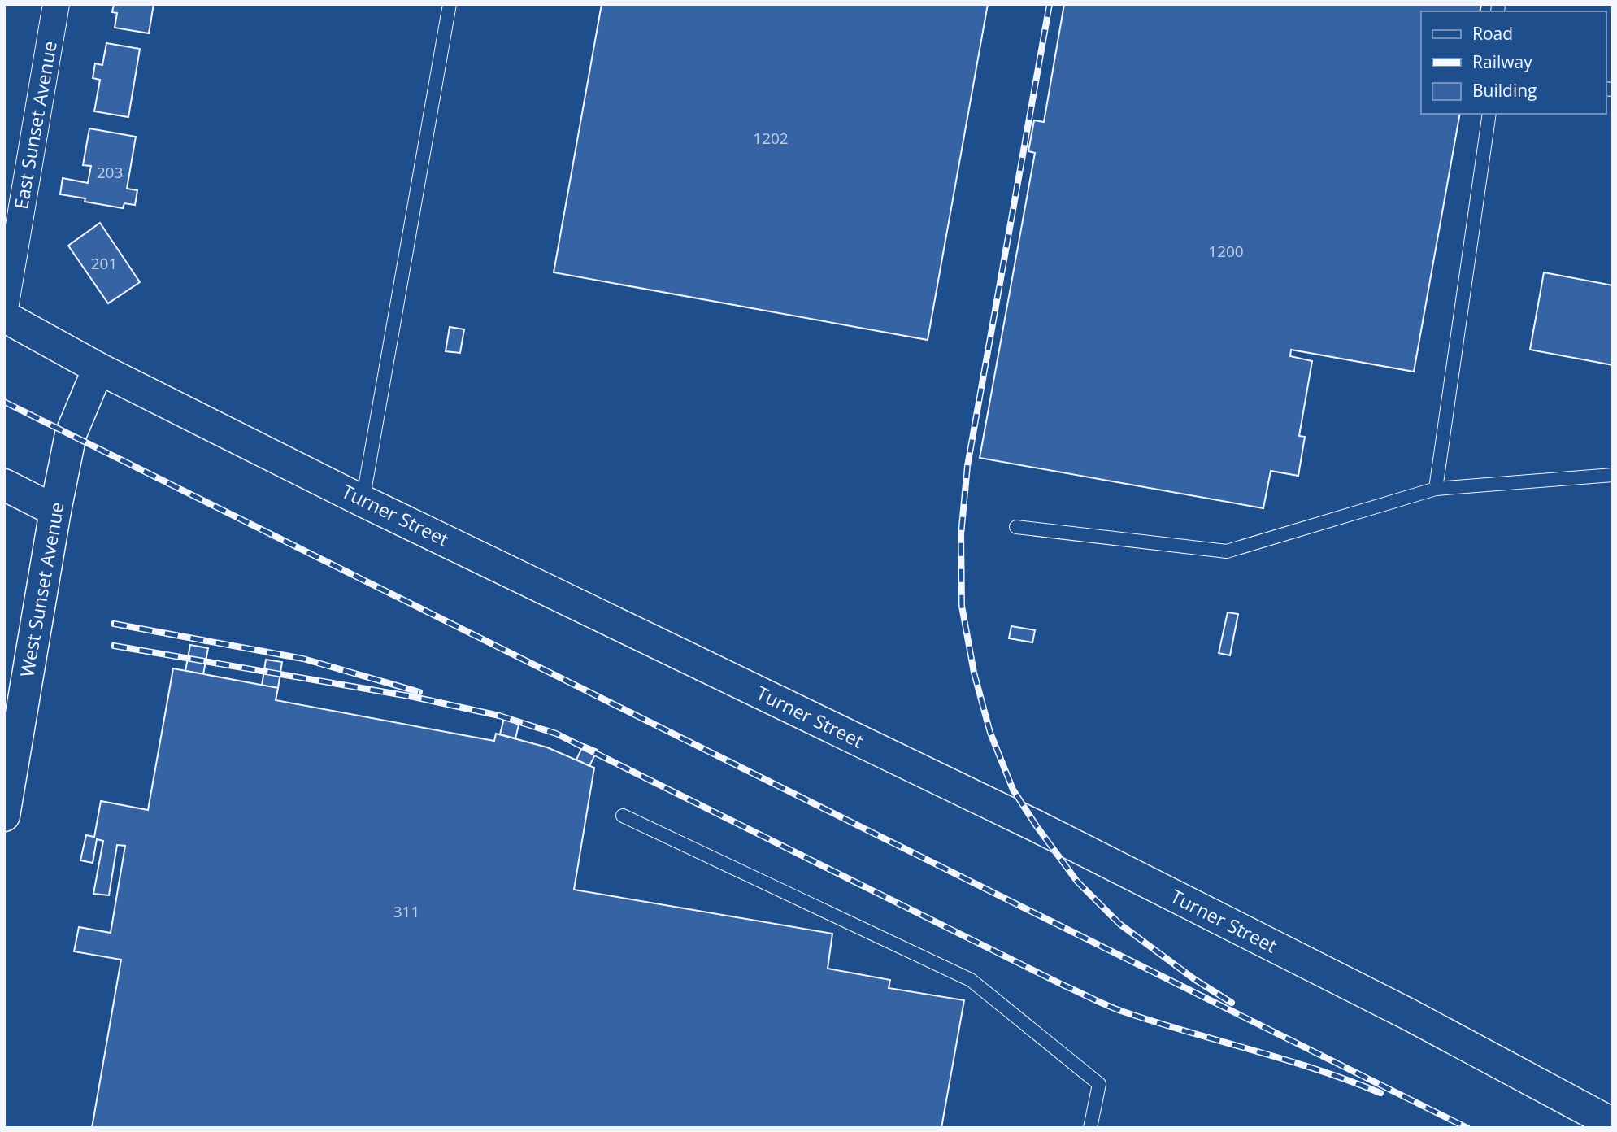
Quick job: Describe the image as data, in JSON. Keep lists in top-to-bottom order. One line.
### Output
{"streets":{"street":["East Sunset Avenue","Turner Street","West Sunset Avenue"]},"crossings":[["East Sunset Avenue","Turner Street"],["Turner Street","West Sunset Avenue"]],"house_numbers":["1202","203","1200","201","311"],"legend":["Road","Railway","Building"]}
